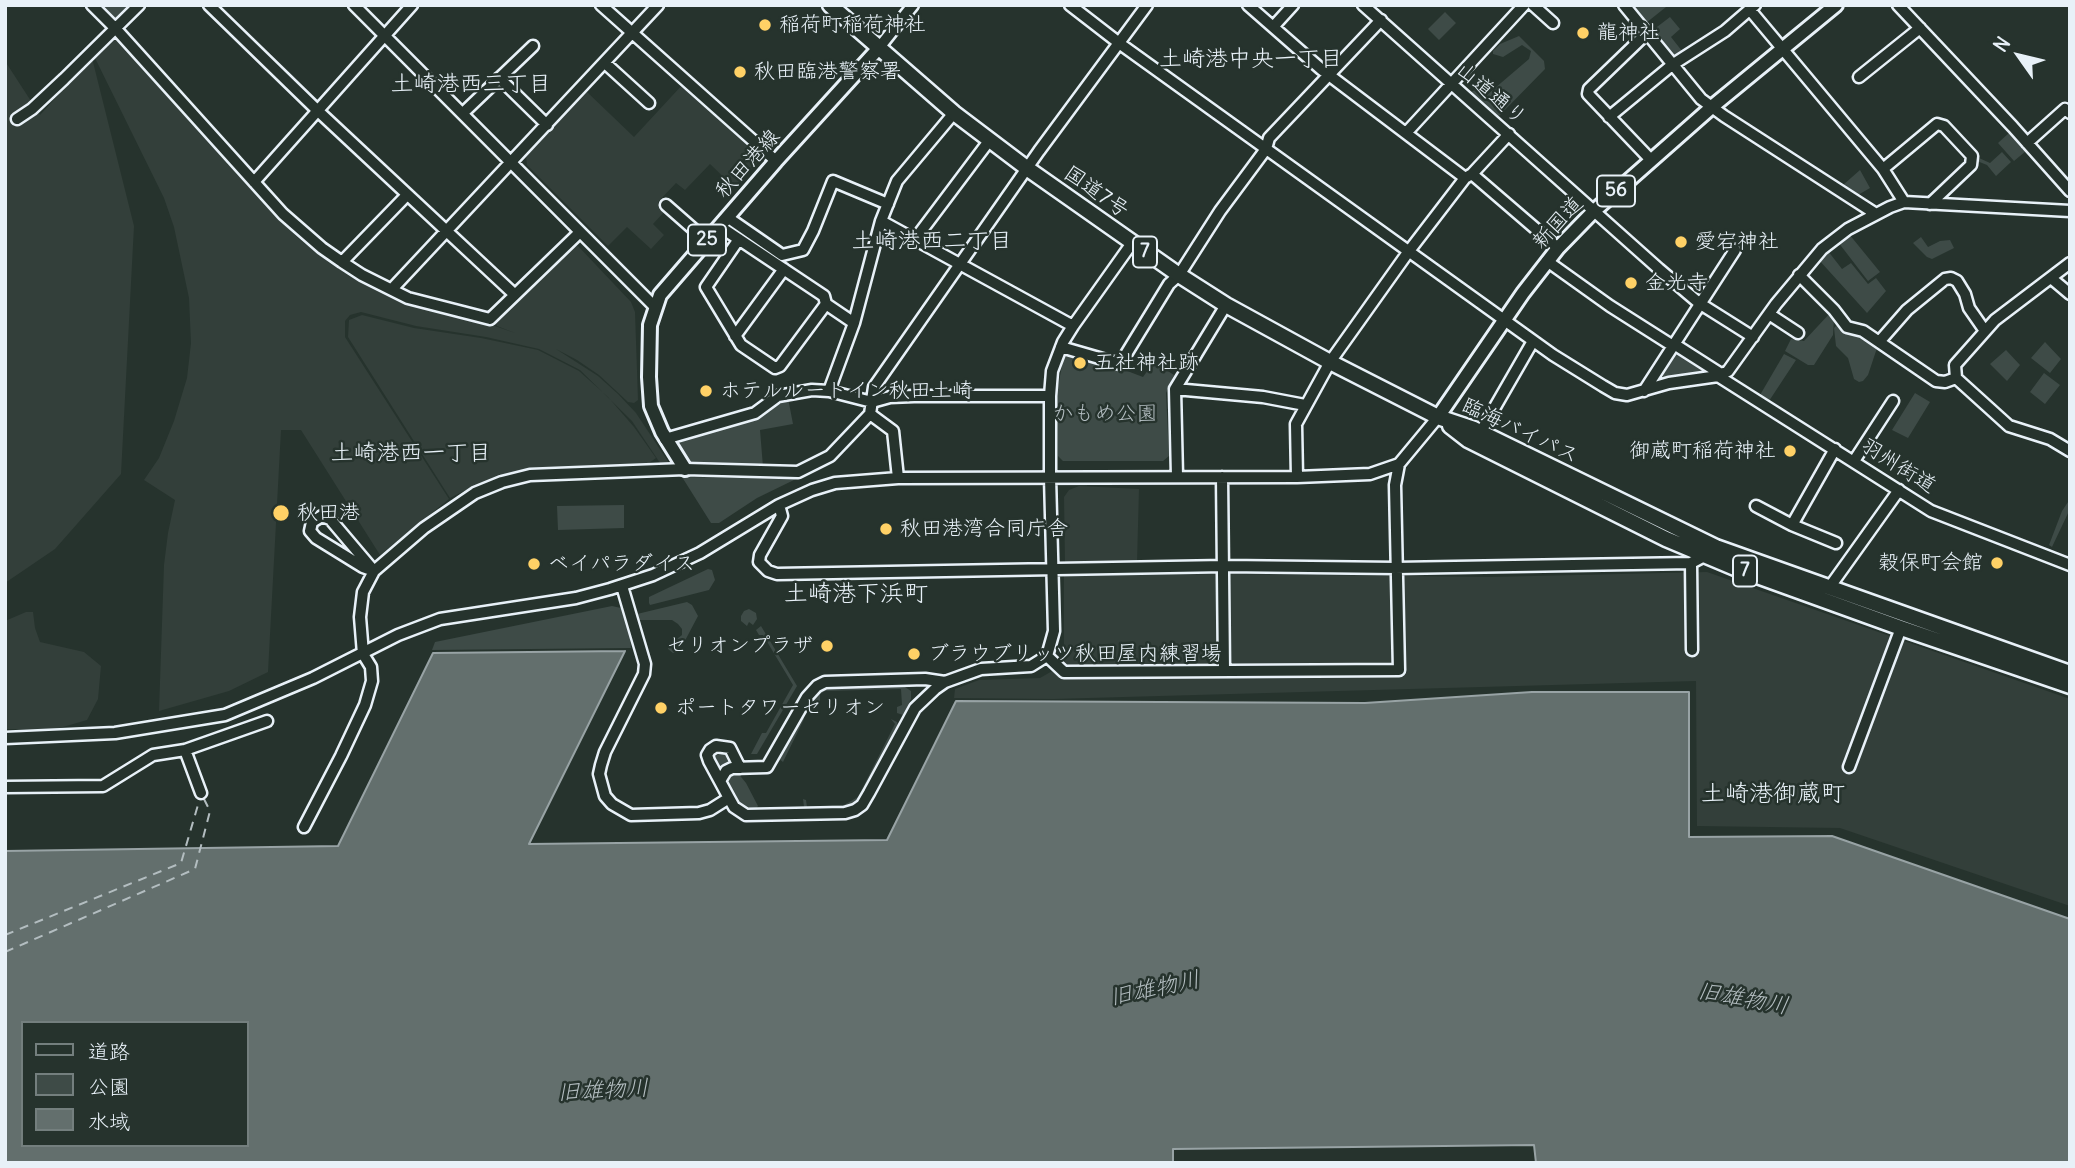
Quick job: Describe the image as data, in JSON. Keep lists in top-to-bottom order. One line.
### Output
{"streets":{"highway":["国道7号","7","臨海バイパス"],"main road":["秋田港線","56","新国道","25"],"street":["山道通り","羽州街道"]},"crossings":[["山道通り","新国道"],["秋田港線","国道7号"],["国道7号","新国道"],["国道7号","臨海バイパス"],["新国道","臨海バイパス"],["新国道","羽州街道"]],"districts":["土崎港中央一丁目","土崎港西三丁目","土崎港西二丁目","土崎港西一丁目","土崎港下浜町","土崎港御蔵町"],"water":["旧雄物川"],"parks":["かもめ公園"],"places":["稲荷町稲荷神社","龍神社","秋田臨港警察署","愛宕神社","金光寺","五社神社跡","ホテルルートイン秋田土崎","御蔵町稲荷神社","秋田港","秋田港湾合同庁舎","穀保町会館","ベイパラダイス","セリオンプラザ","ブラウブリッツ秋田屋内練習場","ポートタワーセリオン"],"legend":["道路","公園","水域"],"north":"top left"}
